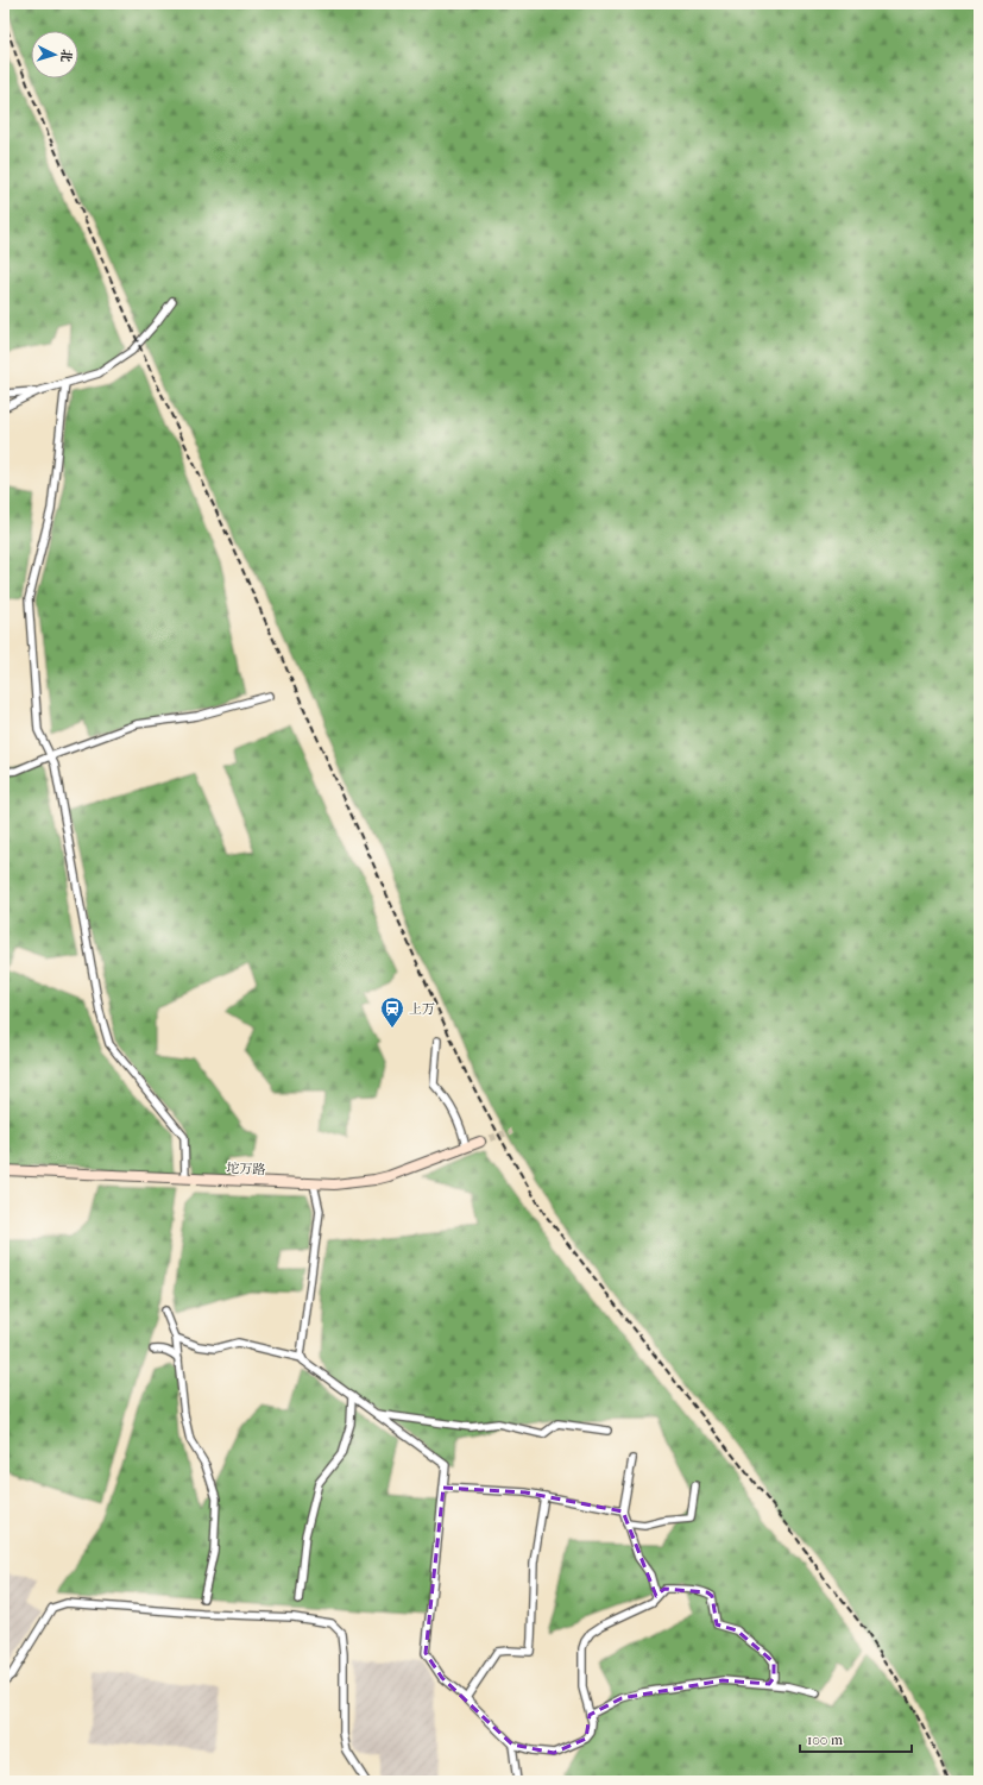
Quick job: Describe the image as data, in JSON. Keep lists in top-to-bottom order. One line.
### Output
{"streets":{"main road":["坨万路"]},"places":{"station":["上万"]},"scale_bar":"100 m","north":"right"}
